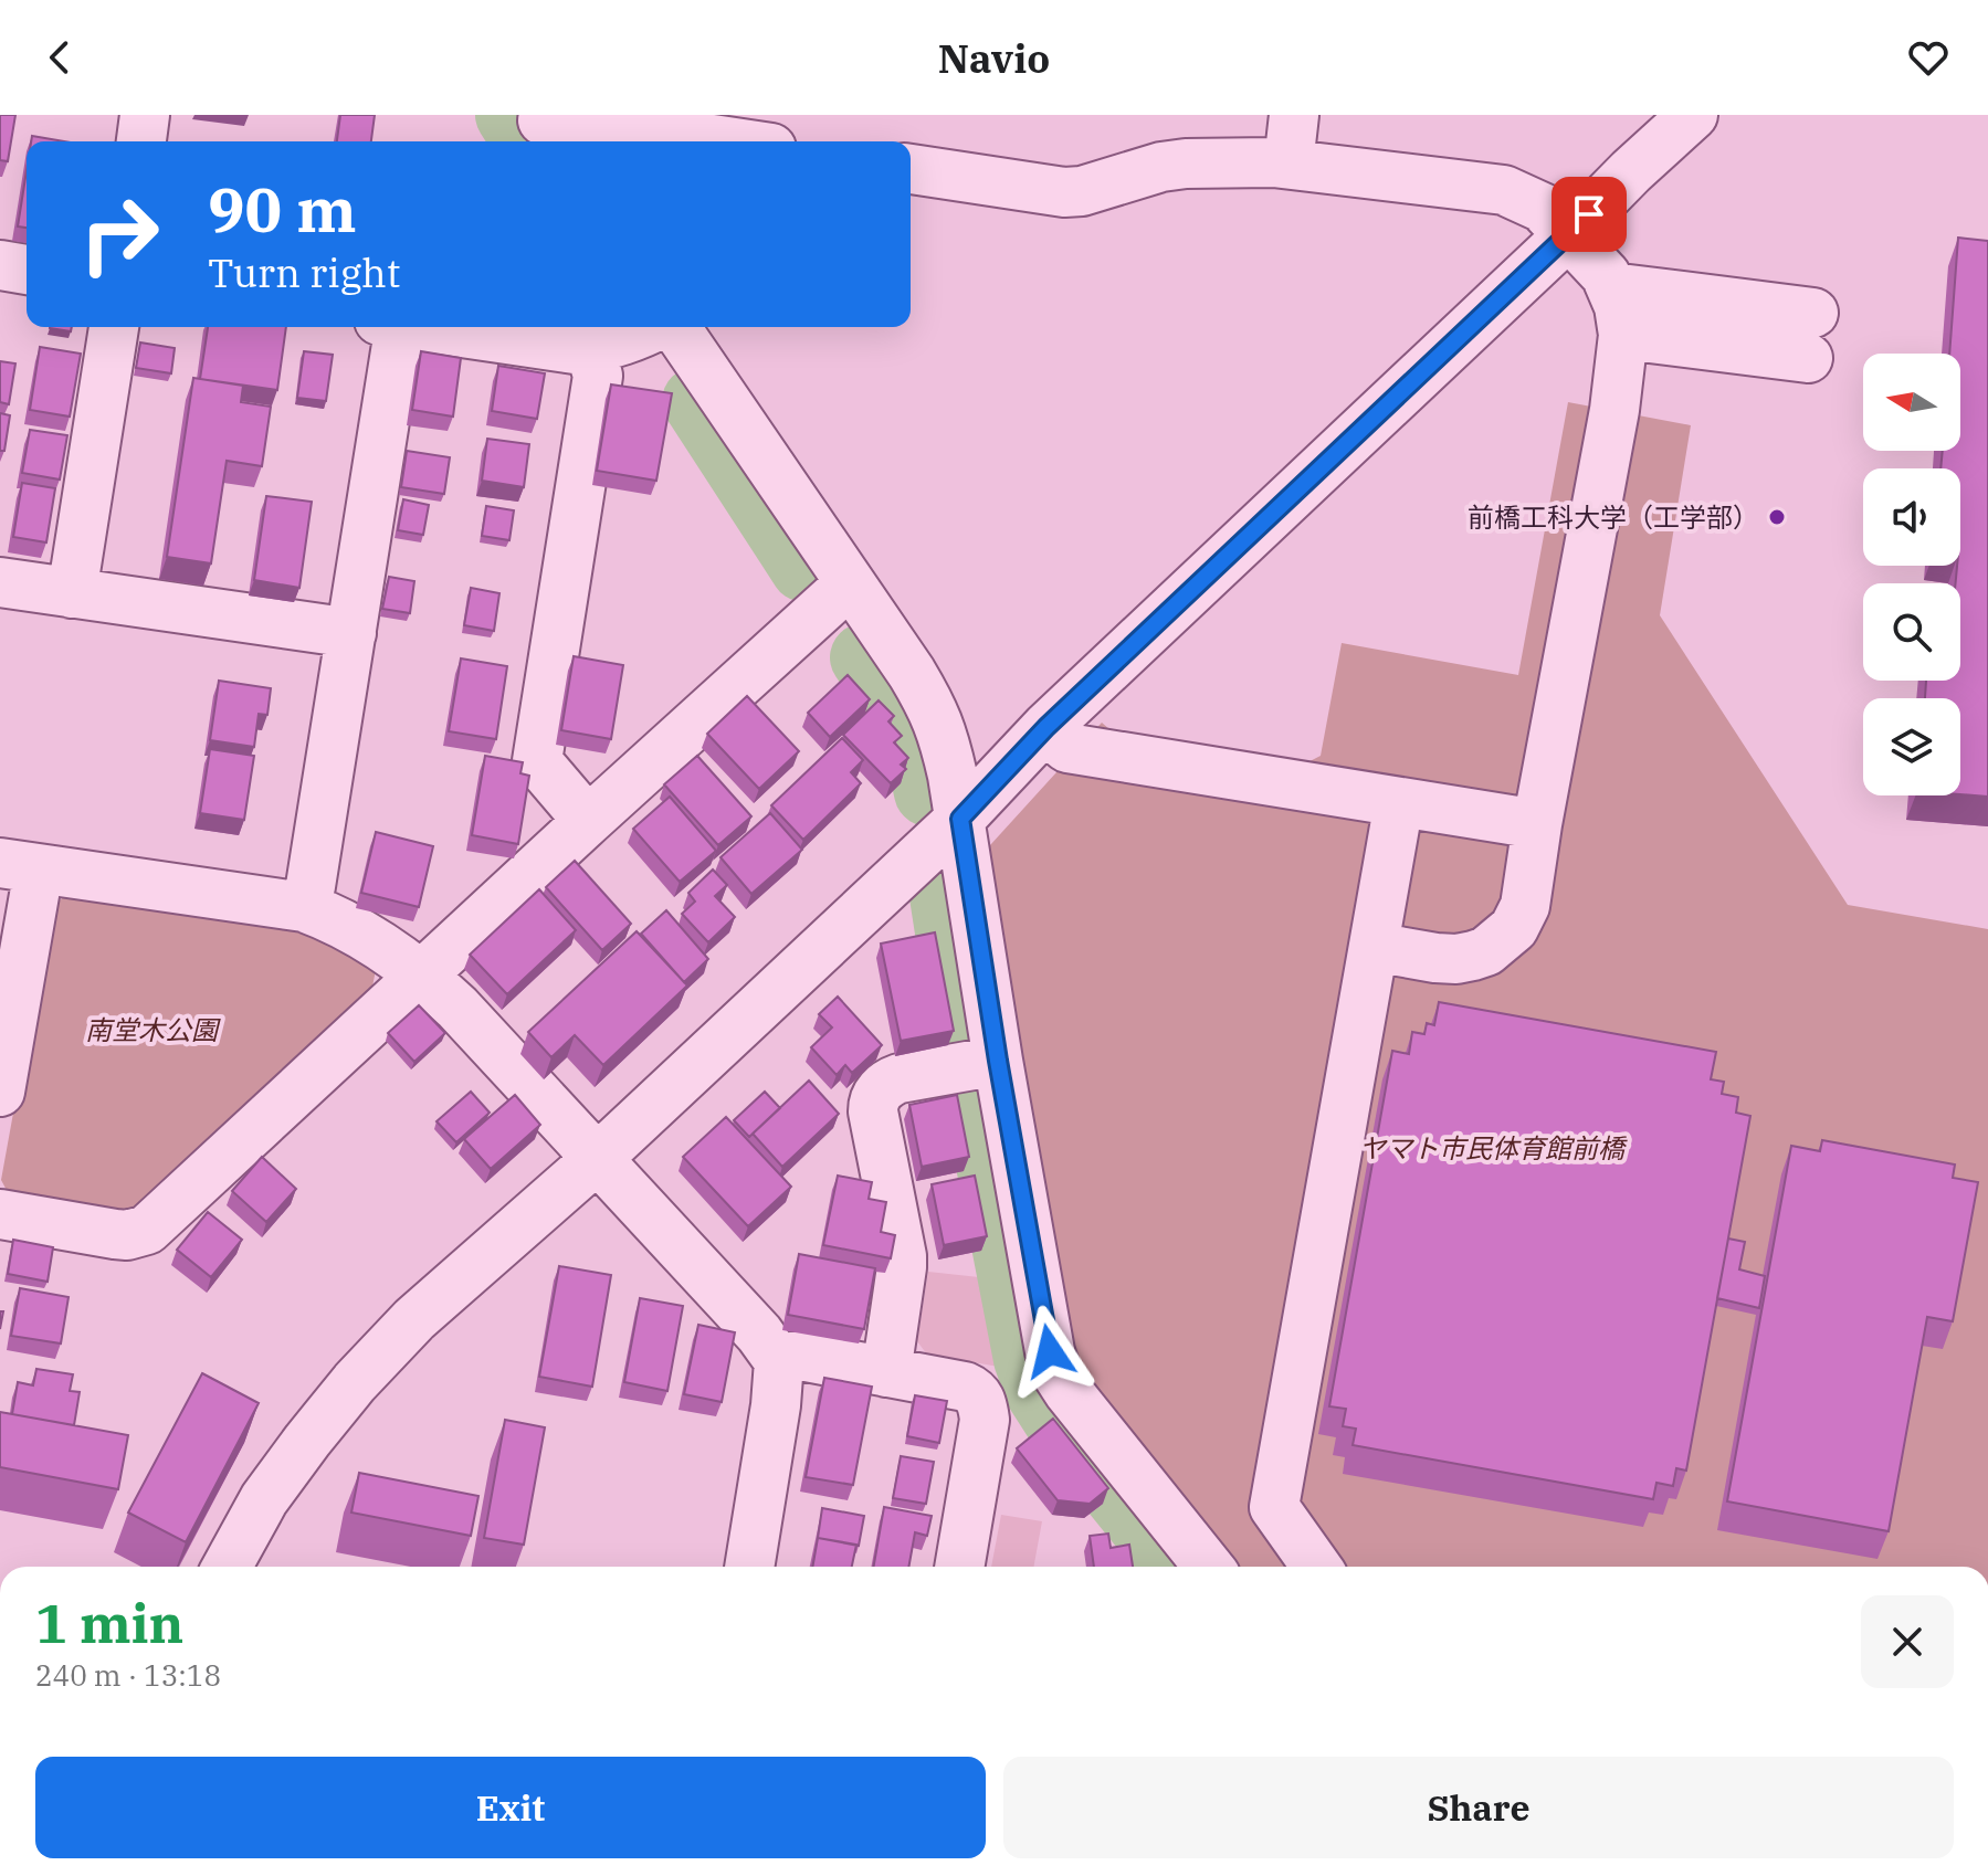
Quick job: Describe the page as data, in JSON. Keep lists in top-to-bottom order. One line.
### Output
{"parks":["南堂木公園","ヤマト市民体育館前橋"],"places":["前橋工科大学（工学部）"],"north":"left","page":{"header":"Navio","turn":["90 m","Turn right"],"heading":["1 min","240 m · 13:18"],"buttons":["Exit","Share"]}}
